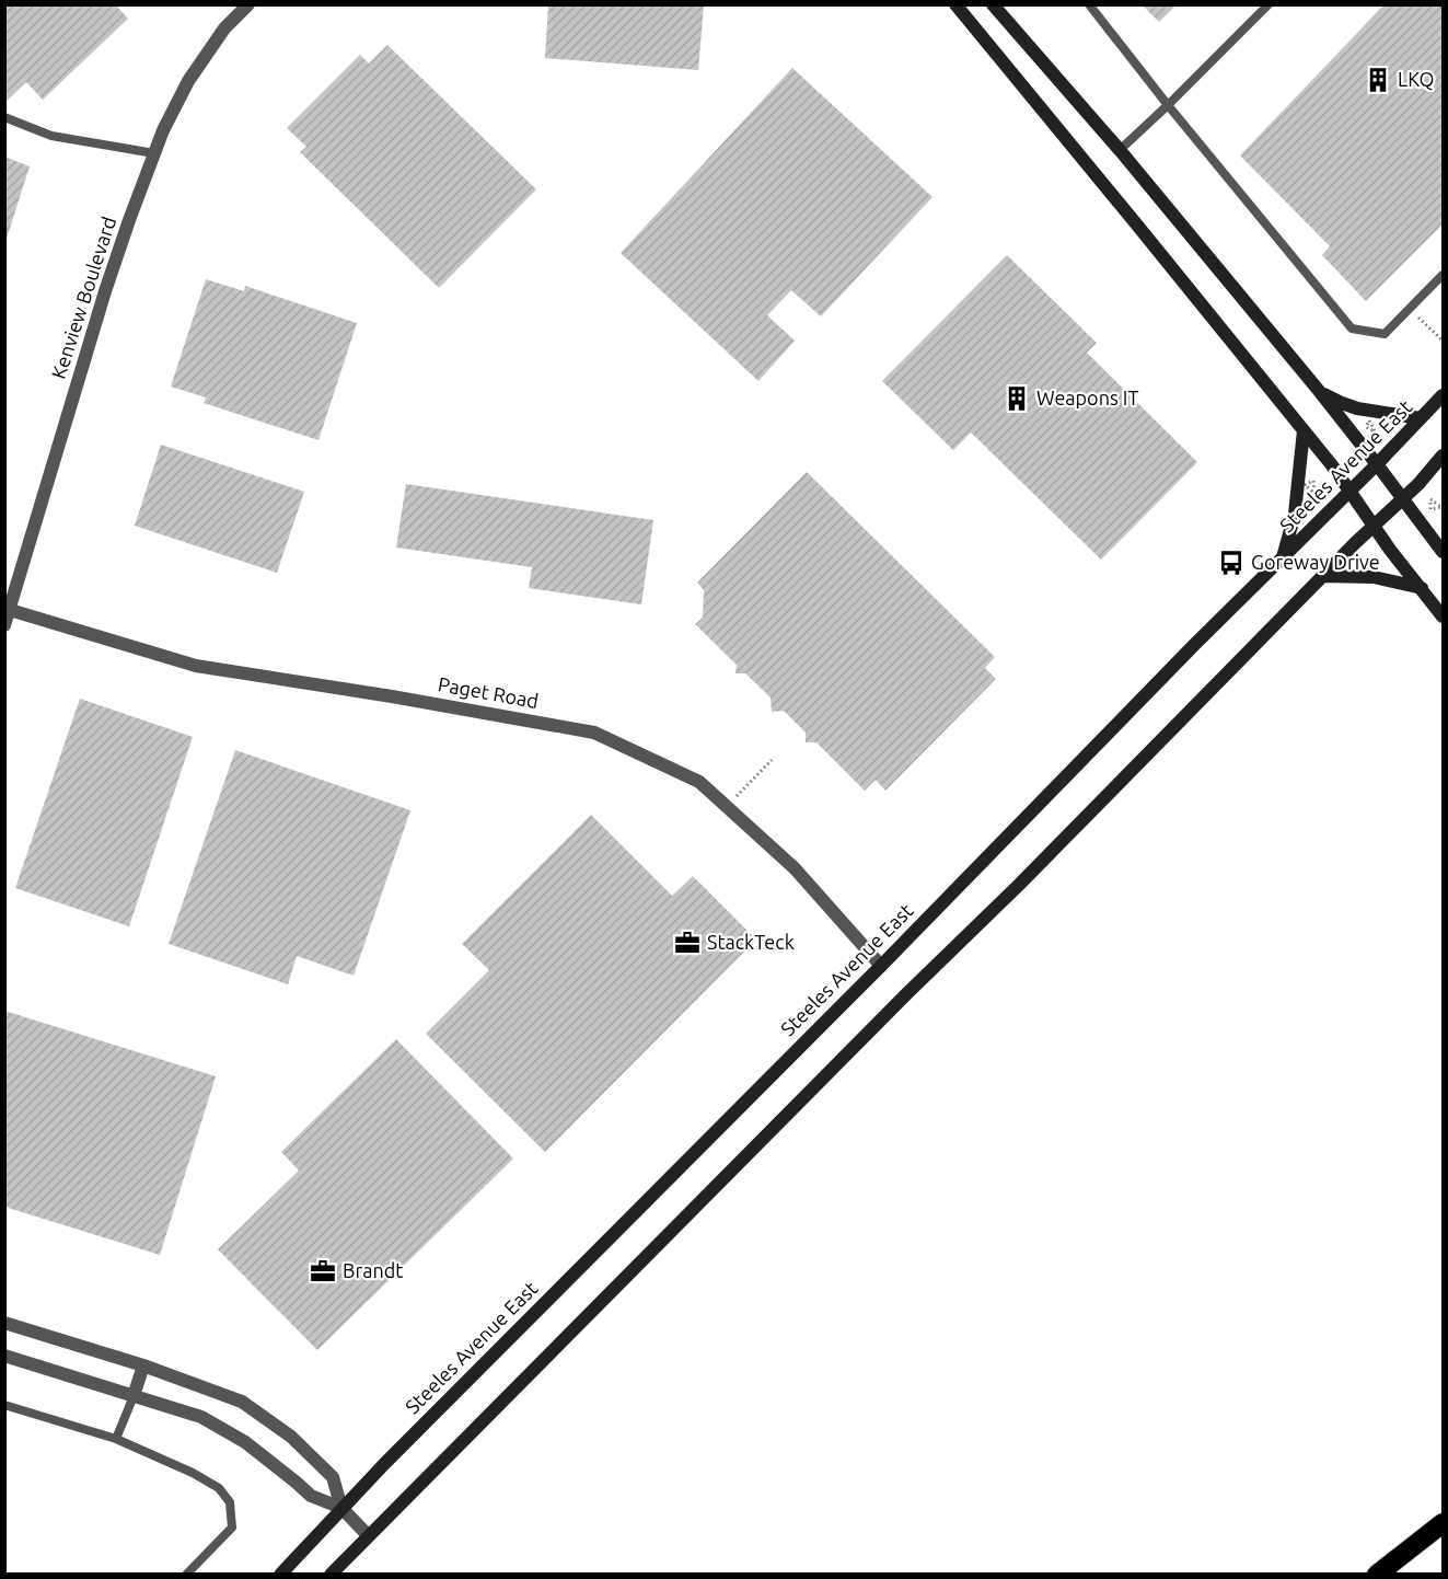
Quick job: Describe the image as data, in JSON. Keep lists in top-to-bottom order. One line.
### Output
{"streets":{"main road":["Steeles Avenue East"],"street":["Kenview Boulevard","Paget Road"]},"crossings":[["Kenview Boulevard","Paget Road"],["Steeles Avenue East","Paget Road"]],"places":{"building":["LKQ","Weapons IT"],"bus stop":["Goreway Drive"],"office":["StackTeck","Brandt"]}}
